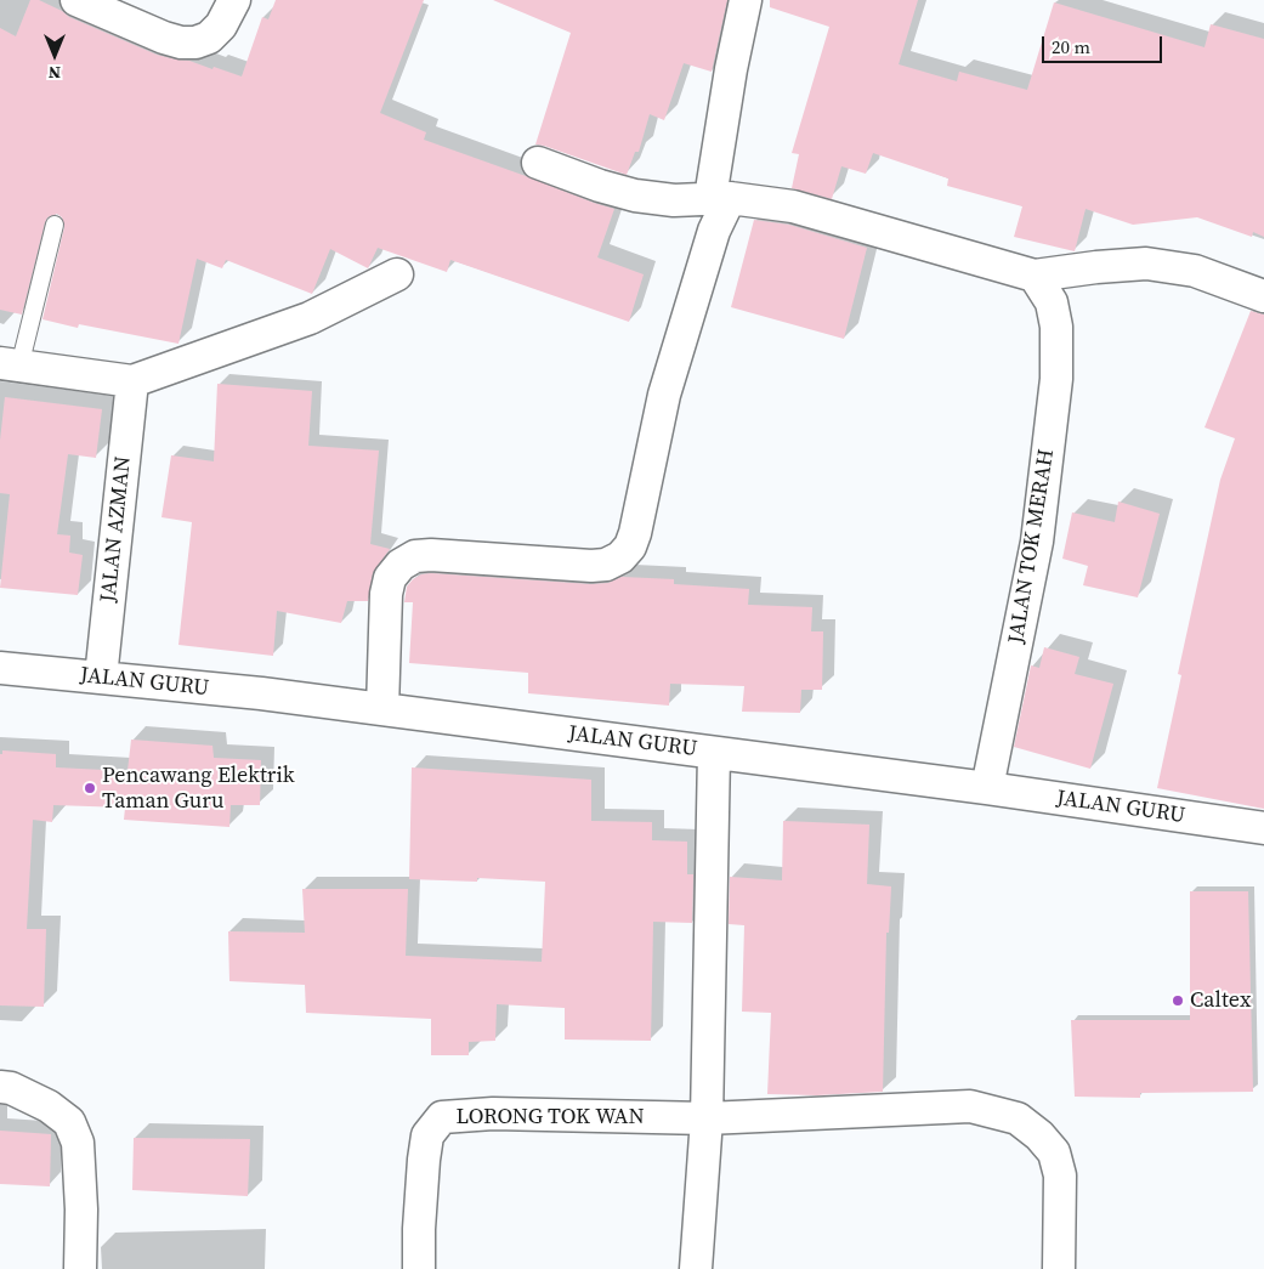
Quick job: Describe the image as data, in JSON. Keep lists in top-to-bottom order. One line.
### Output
{"streets":{"street":["JALAN AZMAN","JALAN TOK MERAH","JALAN GURU","LORONG TOK WAN"]},"crossings":[["JALAN AZMAN","JALAN GURU"],["JALAN TOK MERAH","JALAN GURU"]],"places":["Pencawang Elektrik Taman Guru","Caltex"],"scale_bar":"20 m","north":"bottom"}
